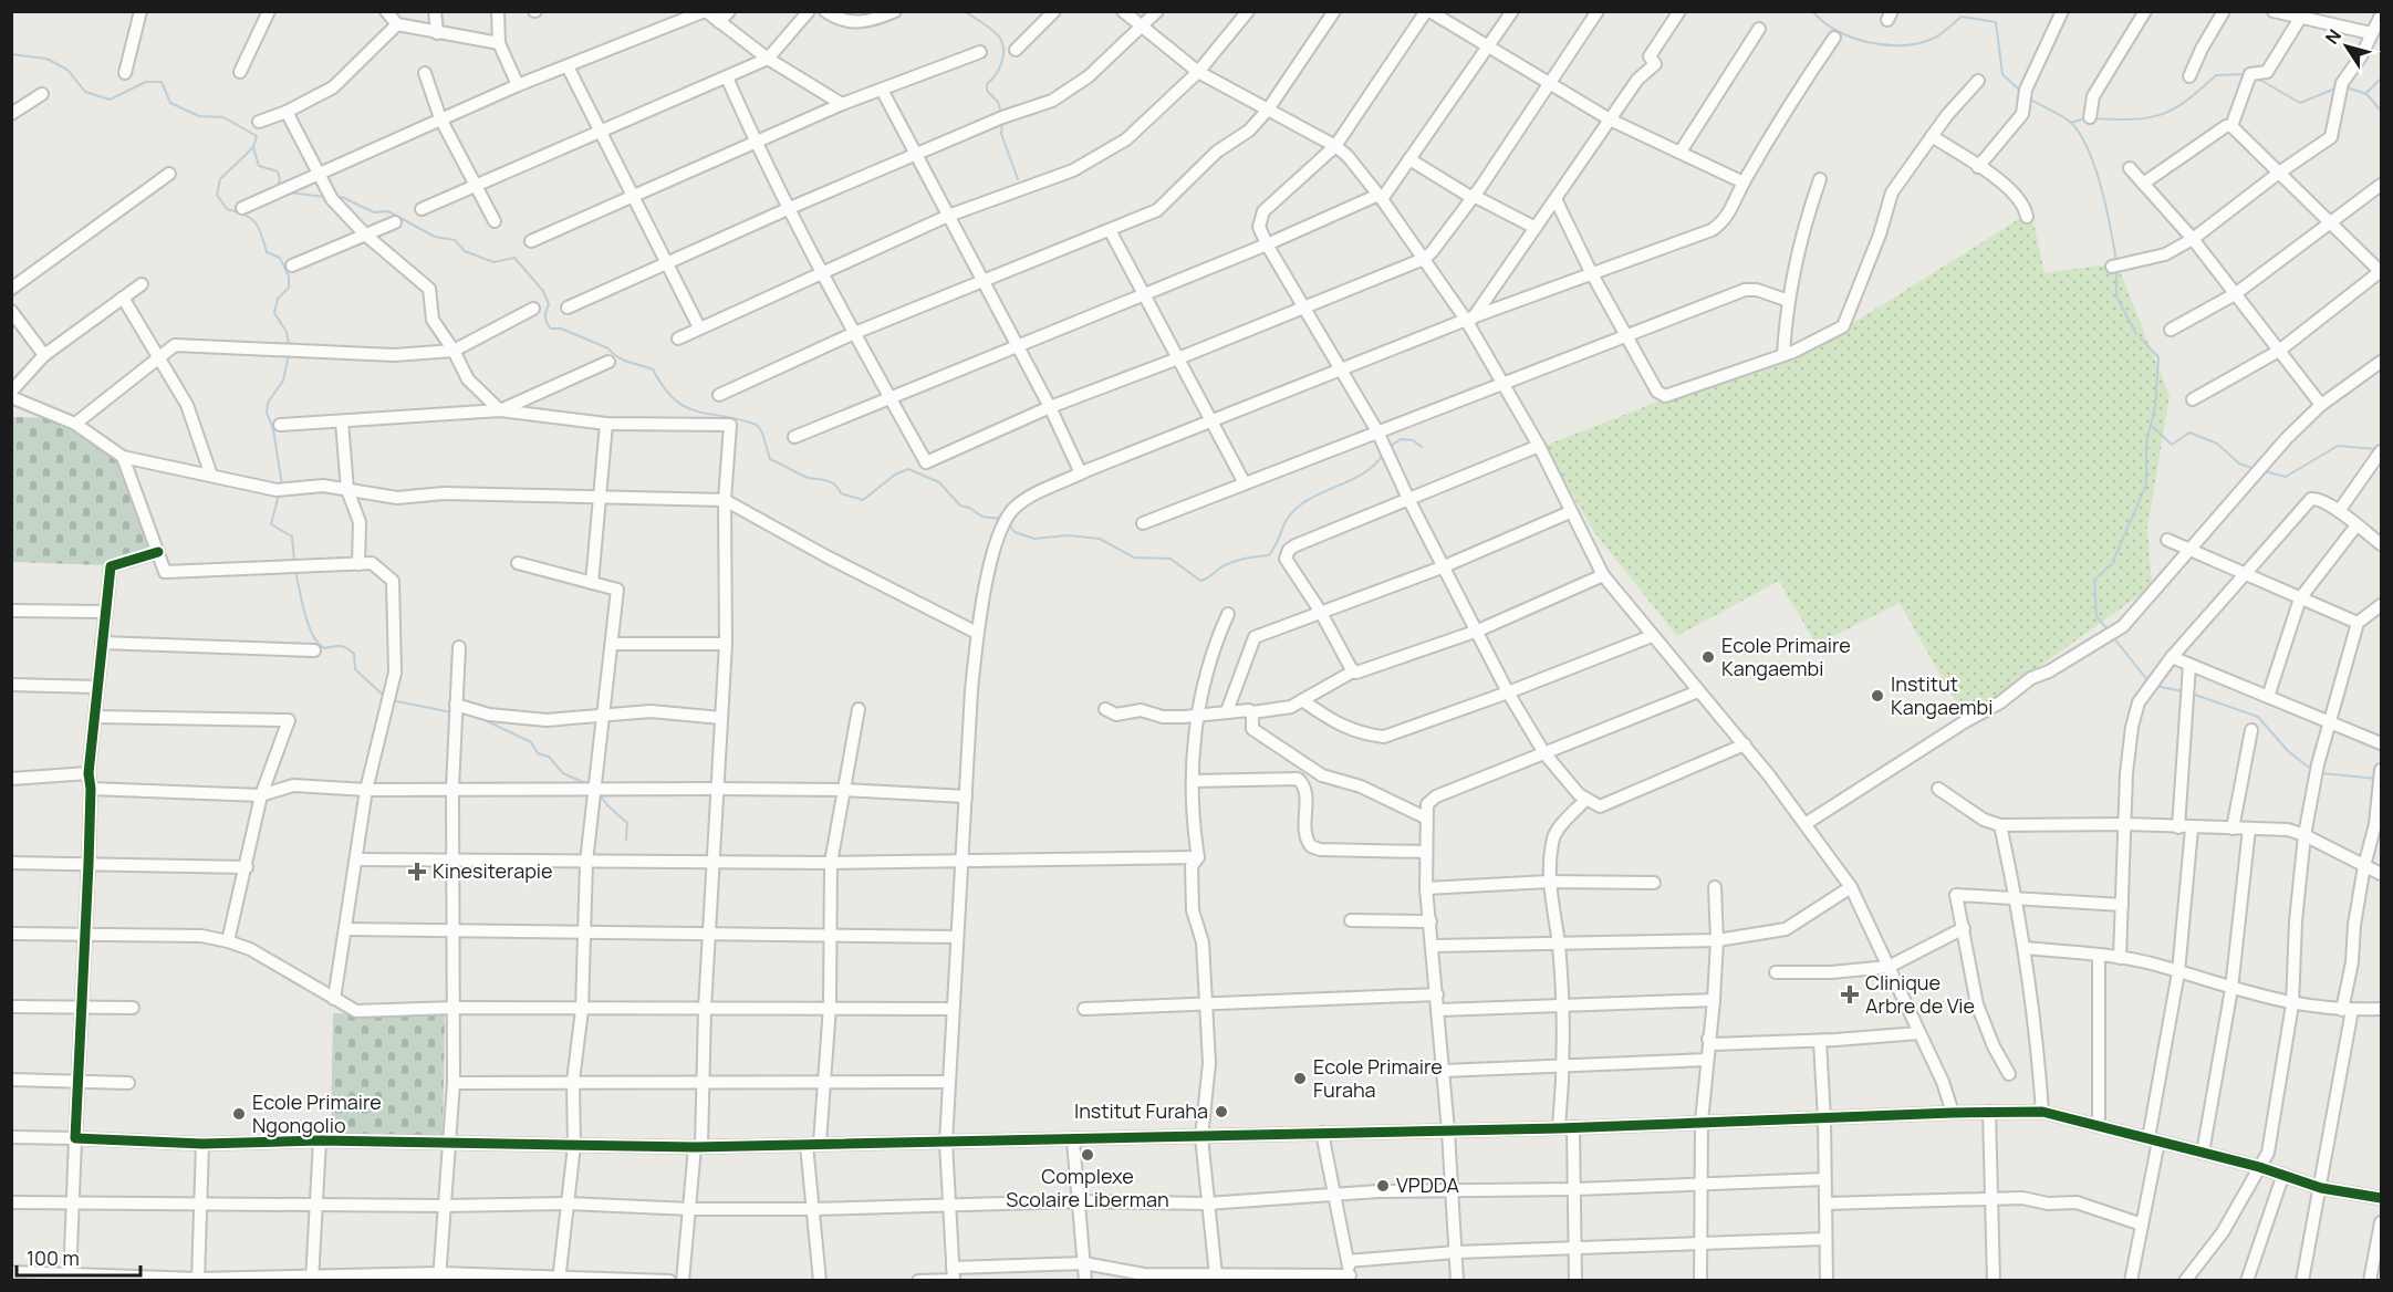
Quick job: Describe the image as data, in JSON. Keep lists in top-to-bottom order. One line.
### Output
{"places":{"other":["Ecole Primaire Kangaembi","Institut Kangaembi","Ecole Primaire Furaha","Institut Furaha","Ecole Primaire Ngongolio","Complexe Scolaire Liberman","VPDDA"],"health":["Kinesiterapie","Clinique Arbre de Vie"]},"scale_bar":"100 m","north":"top left"}
